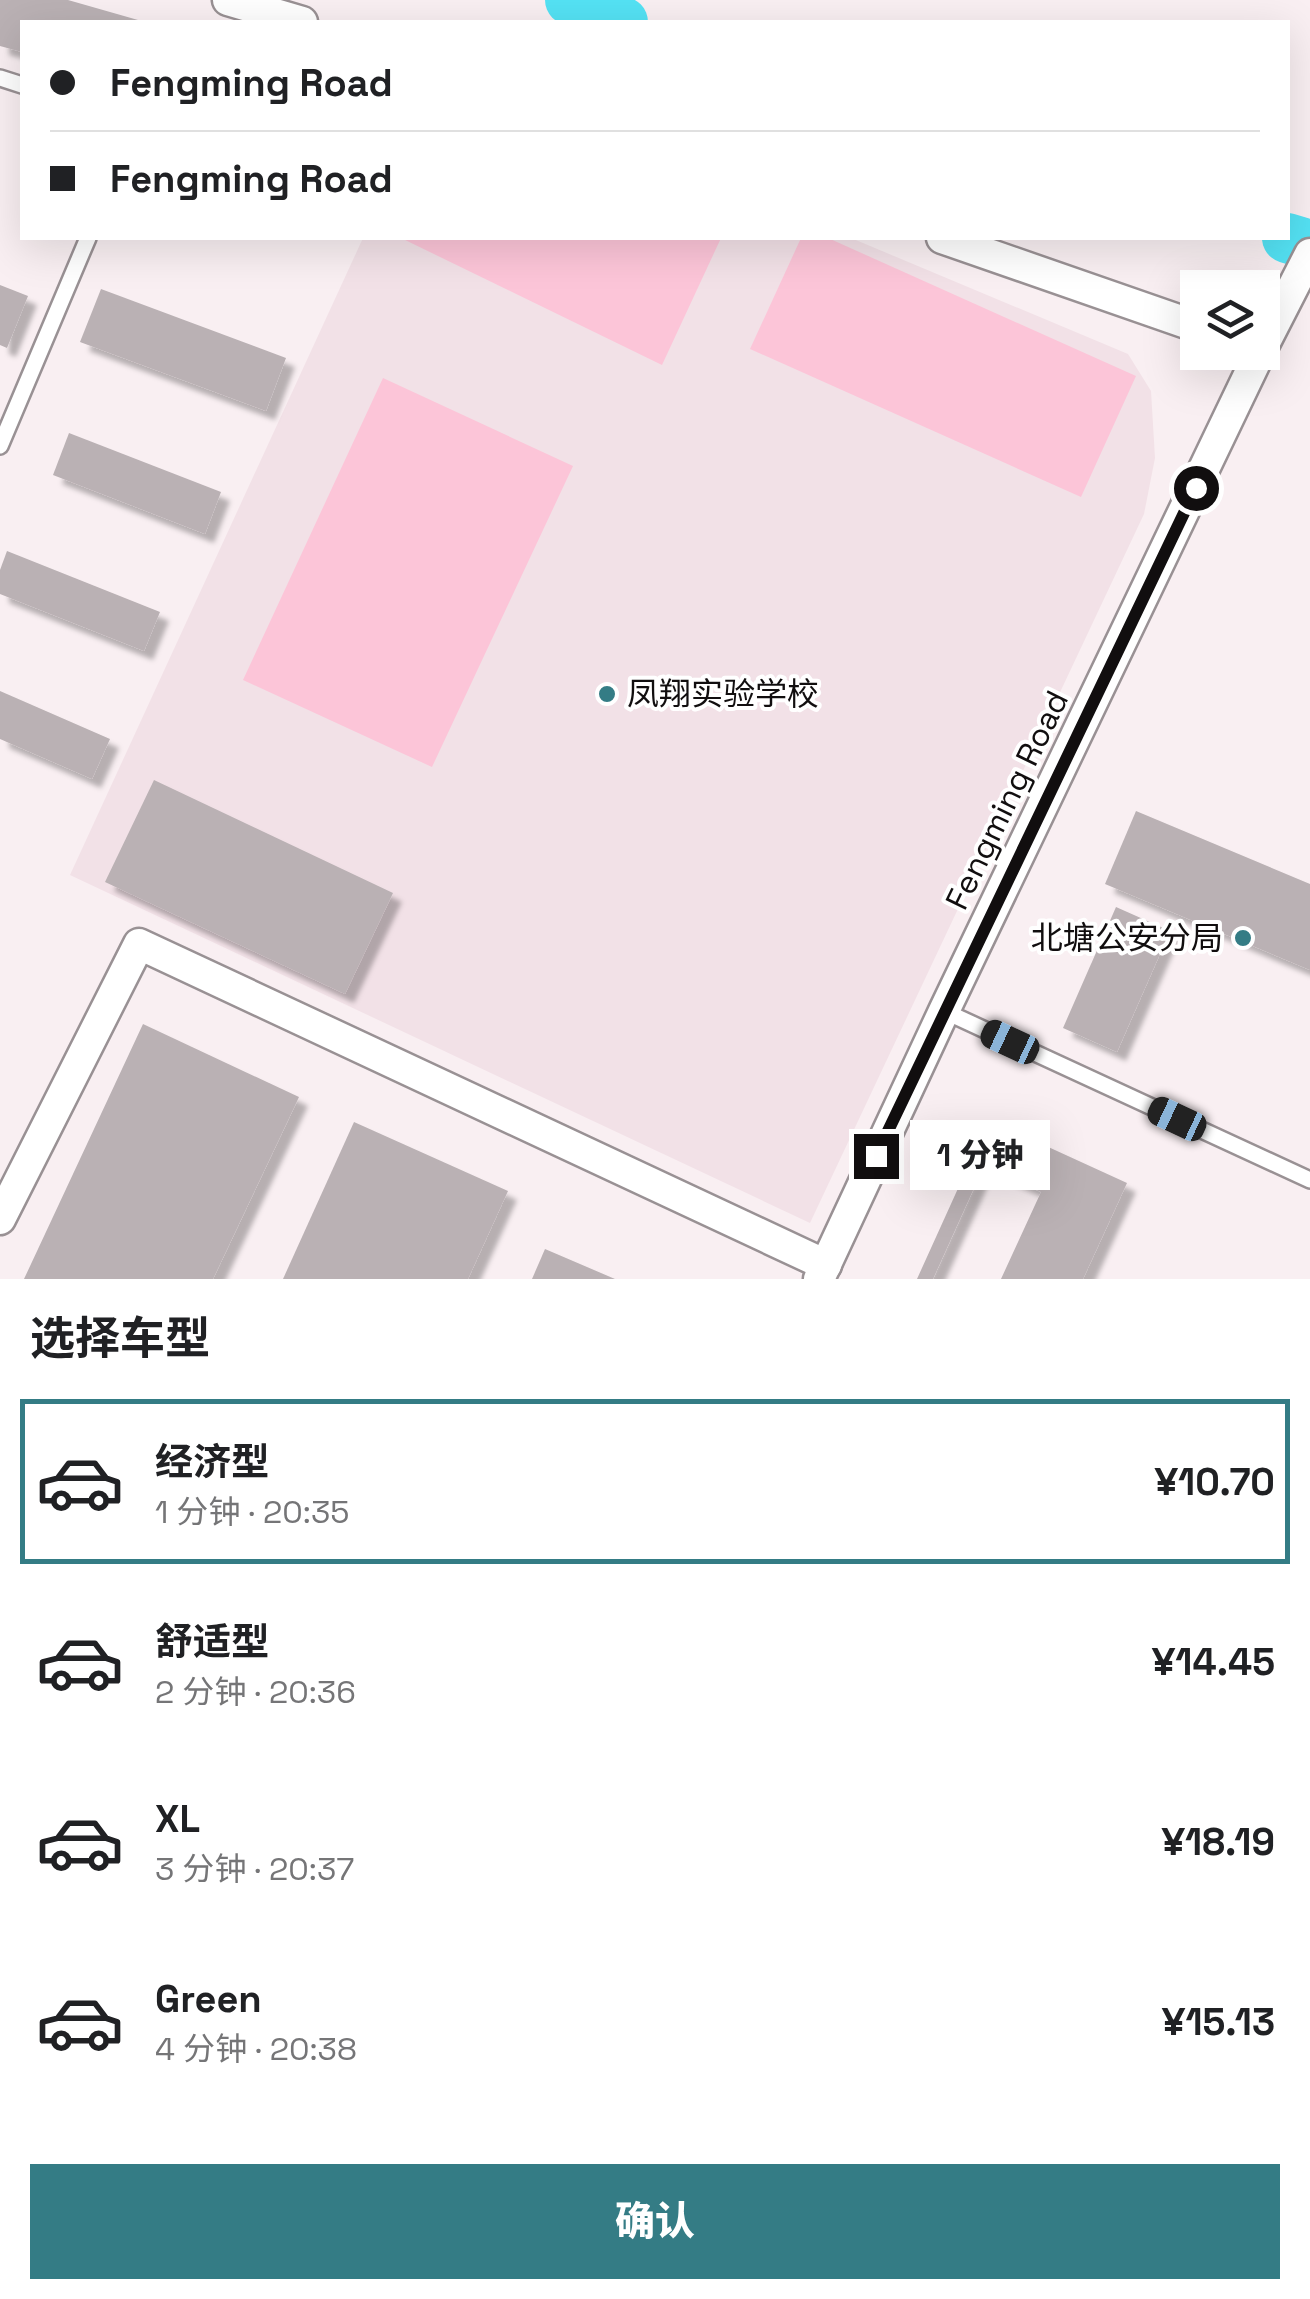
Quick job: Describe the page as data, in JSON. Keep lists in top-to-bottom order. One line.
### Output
{"streets":{"street":["Fengming Road"]},"places":["凤翔实验学校","北塘公安分局"],"page":{"banner":["Fengming Road","Fengming Road"],"bubble":"1 分钟","heading":"选择车型","list":[{"name":"经济型","note":"1 分钟 · 20:35","value":"¥10.70"},{"name":"舒适型","note":"2 分钟 · 20:36","value":"¥14.45"},{"name":"XL","note":"3 分钟 · 20:37","value":"¥18.19"},{"name":"Green","note":"4 分钟 · 20:38","value":"¥15.13"}],"buttons":"确认"}}
